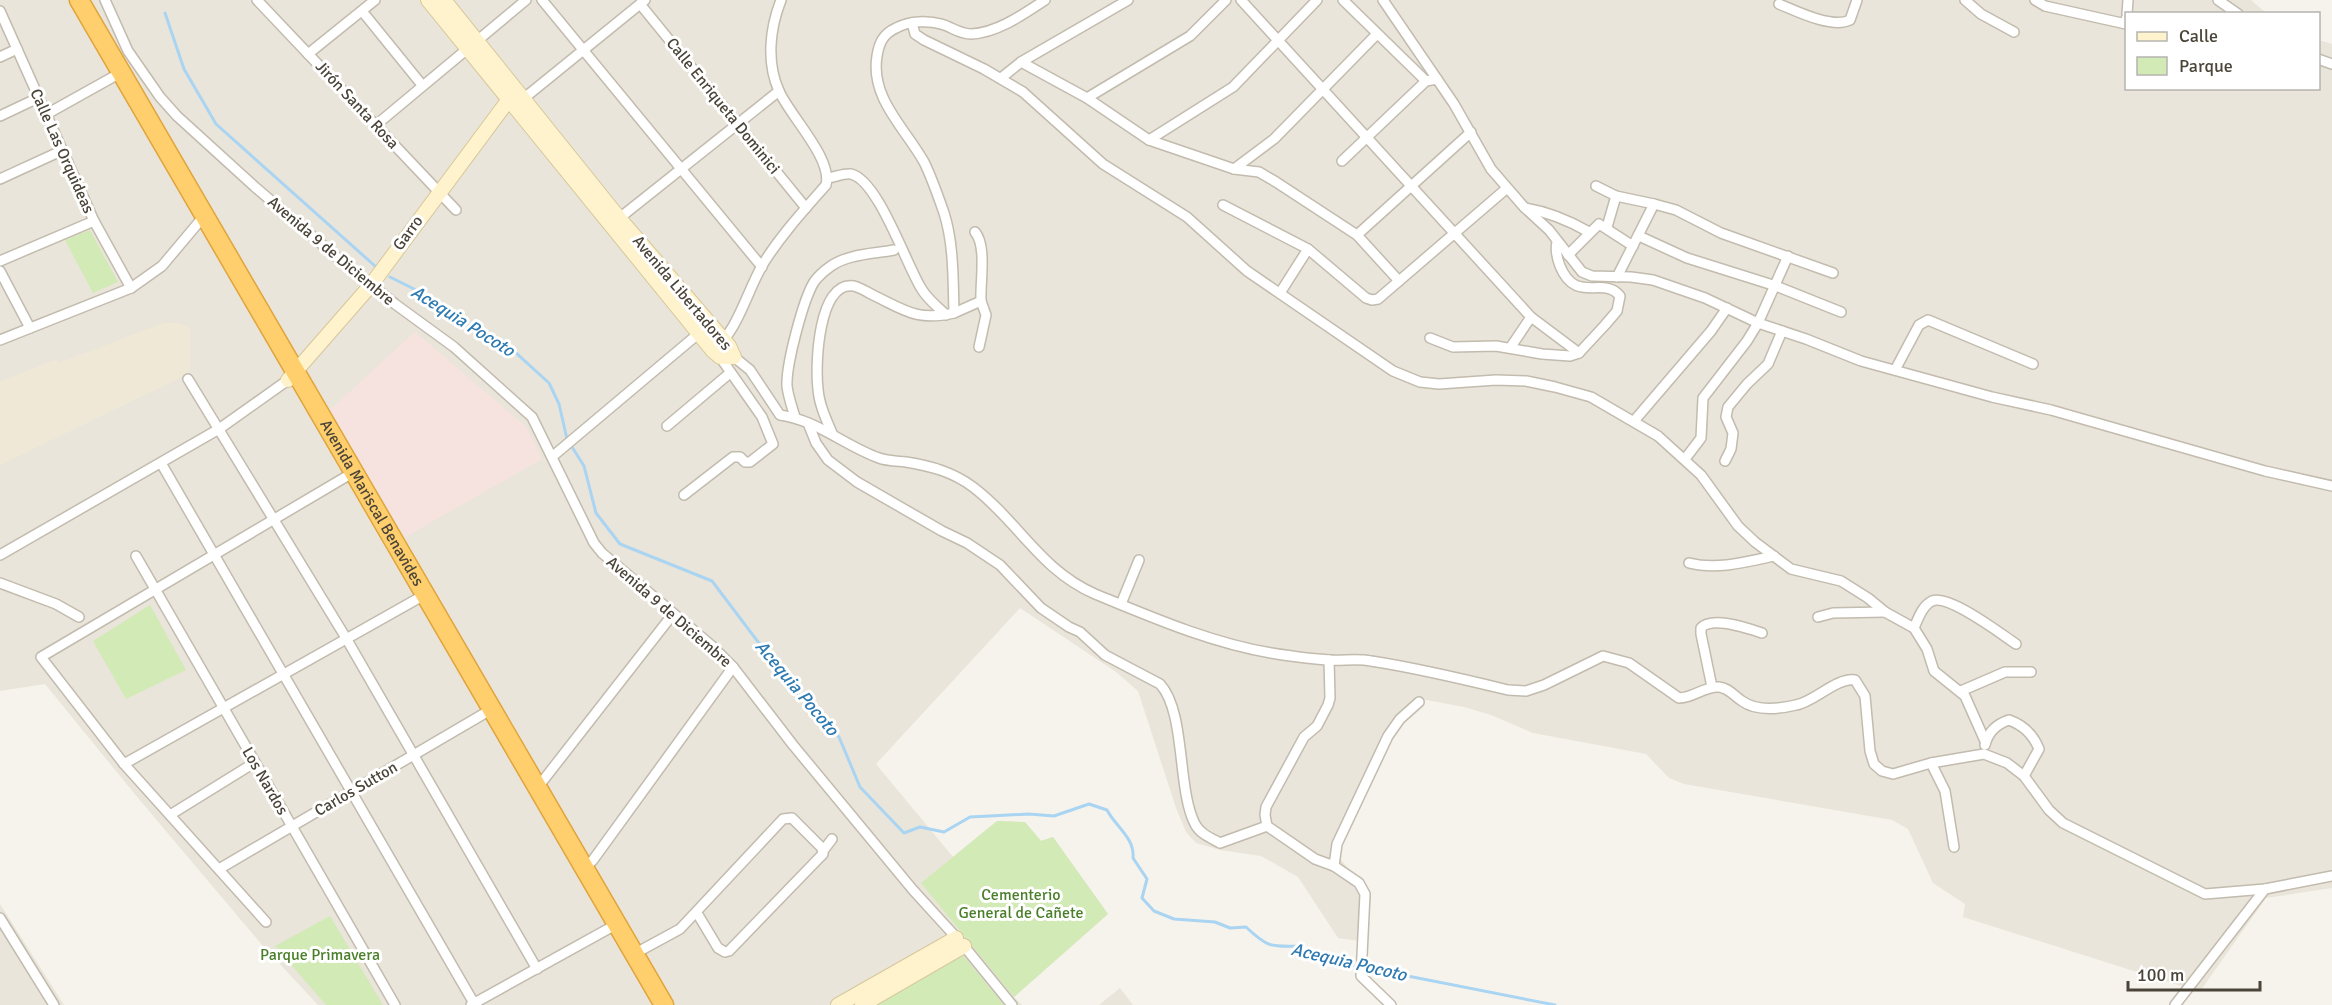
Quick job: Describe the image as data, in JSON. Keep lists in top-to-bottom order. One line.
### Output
{"streets":{"highway":["Avenida Mariscal Benavides"],"street":["Jirón Santa Rosa","Calle Enriqueta Dominici","Calle Las Orquideas","Garro","Avenida 9 de Diciembre","Avenida Libertadores","Los Nardos","Carlos Sutton"]},"crossings":[["Jirón Santa Rosa","Garro"],["Garro","Avenida 9 de Diciembre"],["Garro","Avenida Libertadores"],["Garro","Avenida Mariscal Benavides"],["Avenida Mariscal Benavides","Carlos Sutton"],["Los Nardos","Carlos Sutton"]],"water":["Acequia Pocoto"],"parks":["Cementerio General de Cañete","Parque Primavera"],"legend":["Calle","Parque"],"scale_bar":"100 m"}
